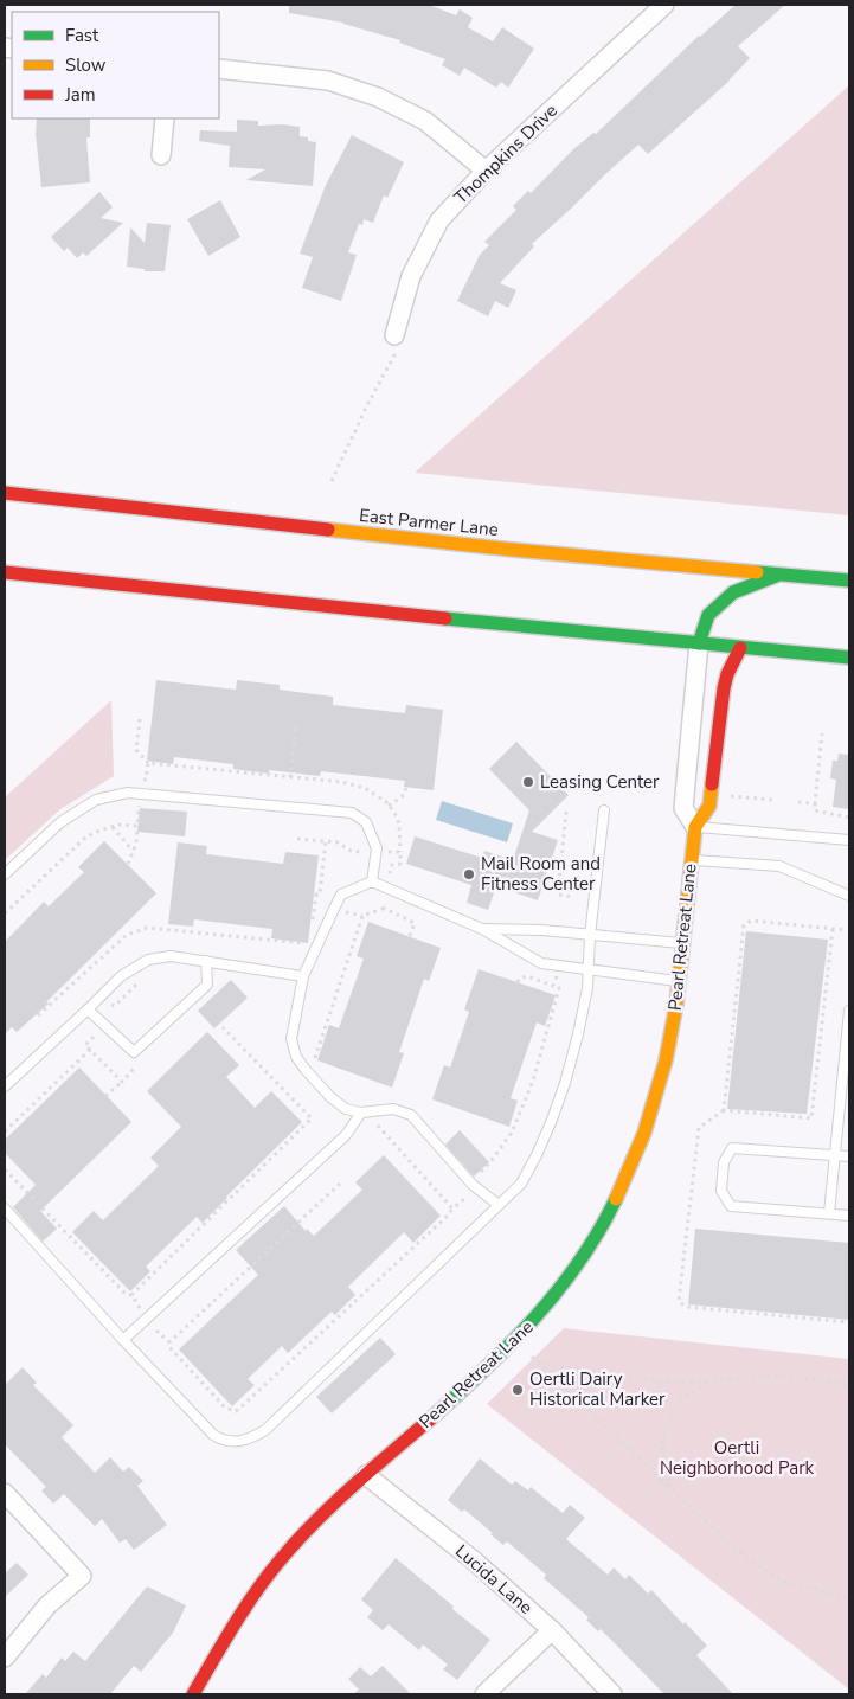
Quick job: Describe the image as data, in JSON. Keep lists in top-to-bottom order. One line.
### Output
{"streets":{"main road":["East Parmer Lane","Pearl Retreat Lane"],"street":["Thompkins Drive","Lucida Lane"]},"crossings":[["Pearl Retreat Lane","Lucida Lane"]],"parks":["Oertli Neighborhood Park"],"places":["Leasing Center","Mail Room and Fitness Center","Oertli Dairy Historical Marker"],"legend":["Fast","Slow","Jam"]}
